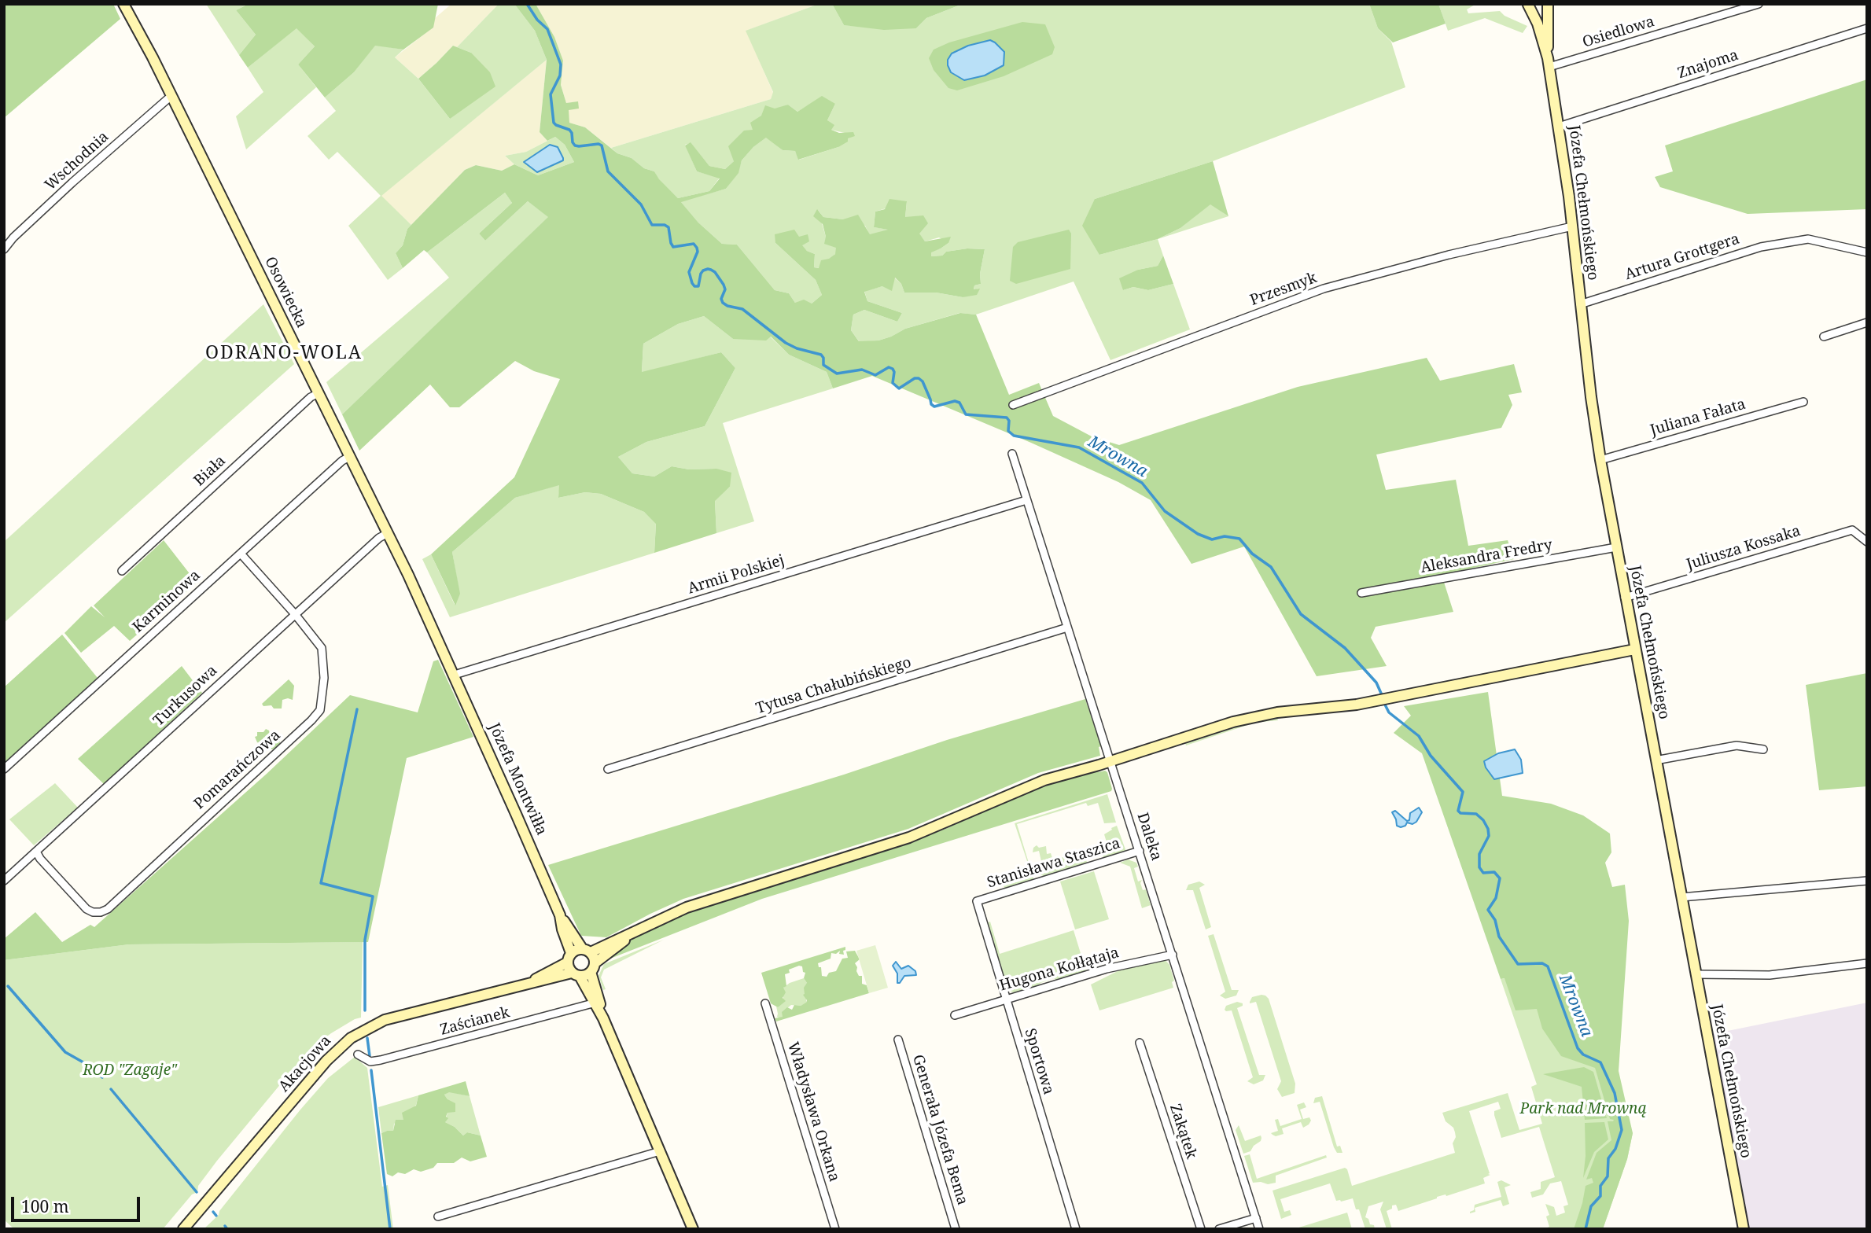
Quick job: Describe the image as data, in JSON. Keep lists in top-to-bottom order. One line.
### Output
{"streets":{"street":["Osiedlowa","Znajoma","Wschodnia","Józefa Chełmońskiego","Artura Grottgera","Przesmyk","Osowiecka","Juliana Fałata","Biała","Juliusza Kossaka","Aleksandra Fredry","Armii Polskiej","Karminowa","Tytusa Chałubińskiego","Turkusowa","Pomarańczowa","Józefa Montwiłła","Daleka","Stanisława Staszica","Hugona Kołłątaja","Zaścianek","Sportowa","Akacjowa","Władysława Orkana","Generała Józefa Bema","Zakątek"]},"crossings":[["Osiedlowa","Józefa Chełmońskiego"],["Znajoma","Józefa Chełmońskiego"],["Wschodnia","Osowiecka"],["Józefa Chełmońskiego","Artura Grottgera"],["Józefa Chełmońskiego","Przesmyk"],["Józefa Chełmońskiego","Juliana Fałata"],["Józefa Chełmońskiego","Juliusza Kossaka"],["Józefa Chełmońskiego","Aleksandra Fredry"],["Osowiecka","Biała"],["Osowiecka","Karminowa"],["Osowiecka","Turkusowa"],["Osowiecka","Józefa Montwiłła"],["Armii Polskiej","Józefa Montwiłła"],["Armii Polskiej","Daleka"],["Karminowa","Pomarańczowa"],["Tytusa Chałubińskiego","Daleka"],["Turkusowa","Pomarańczowa"],["Józefa Montwiłła","Akacjowa"],["Daleka","Stanisława Staszica"],["Daleka","Hugona Kołłątaja"],["Stanisława Staszica","Sportowa"],["Hugona Kołłątaja","Sportowa"]],"districts":["ODRANO-WOLA"],"water":["Mrowna"],"parks":["ROD \"Zagaje\"","Park nad Mrowną"],"scale_bar":"100 m"}
